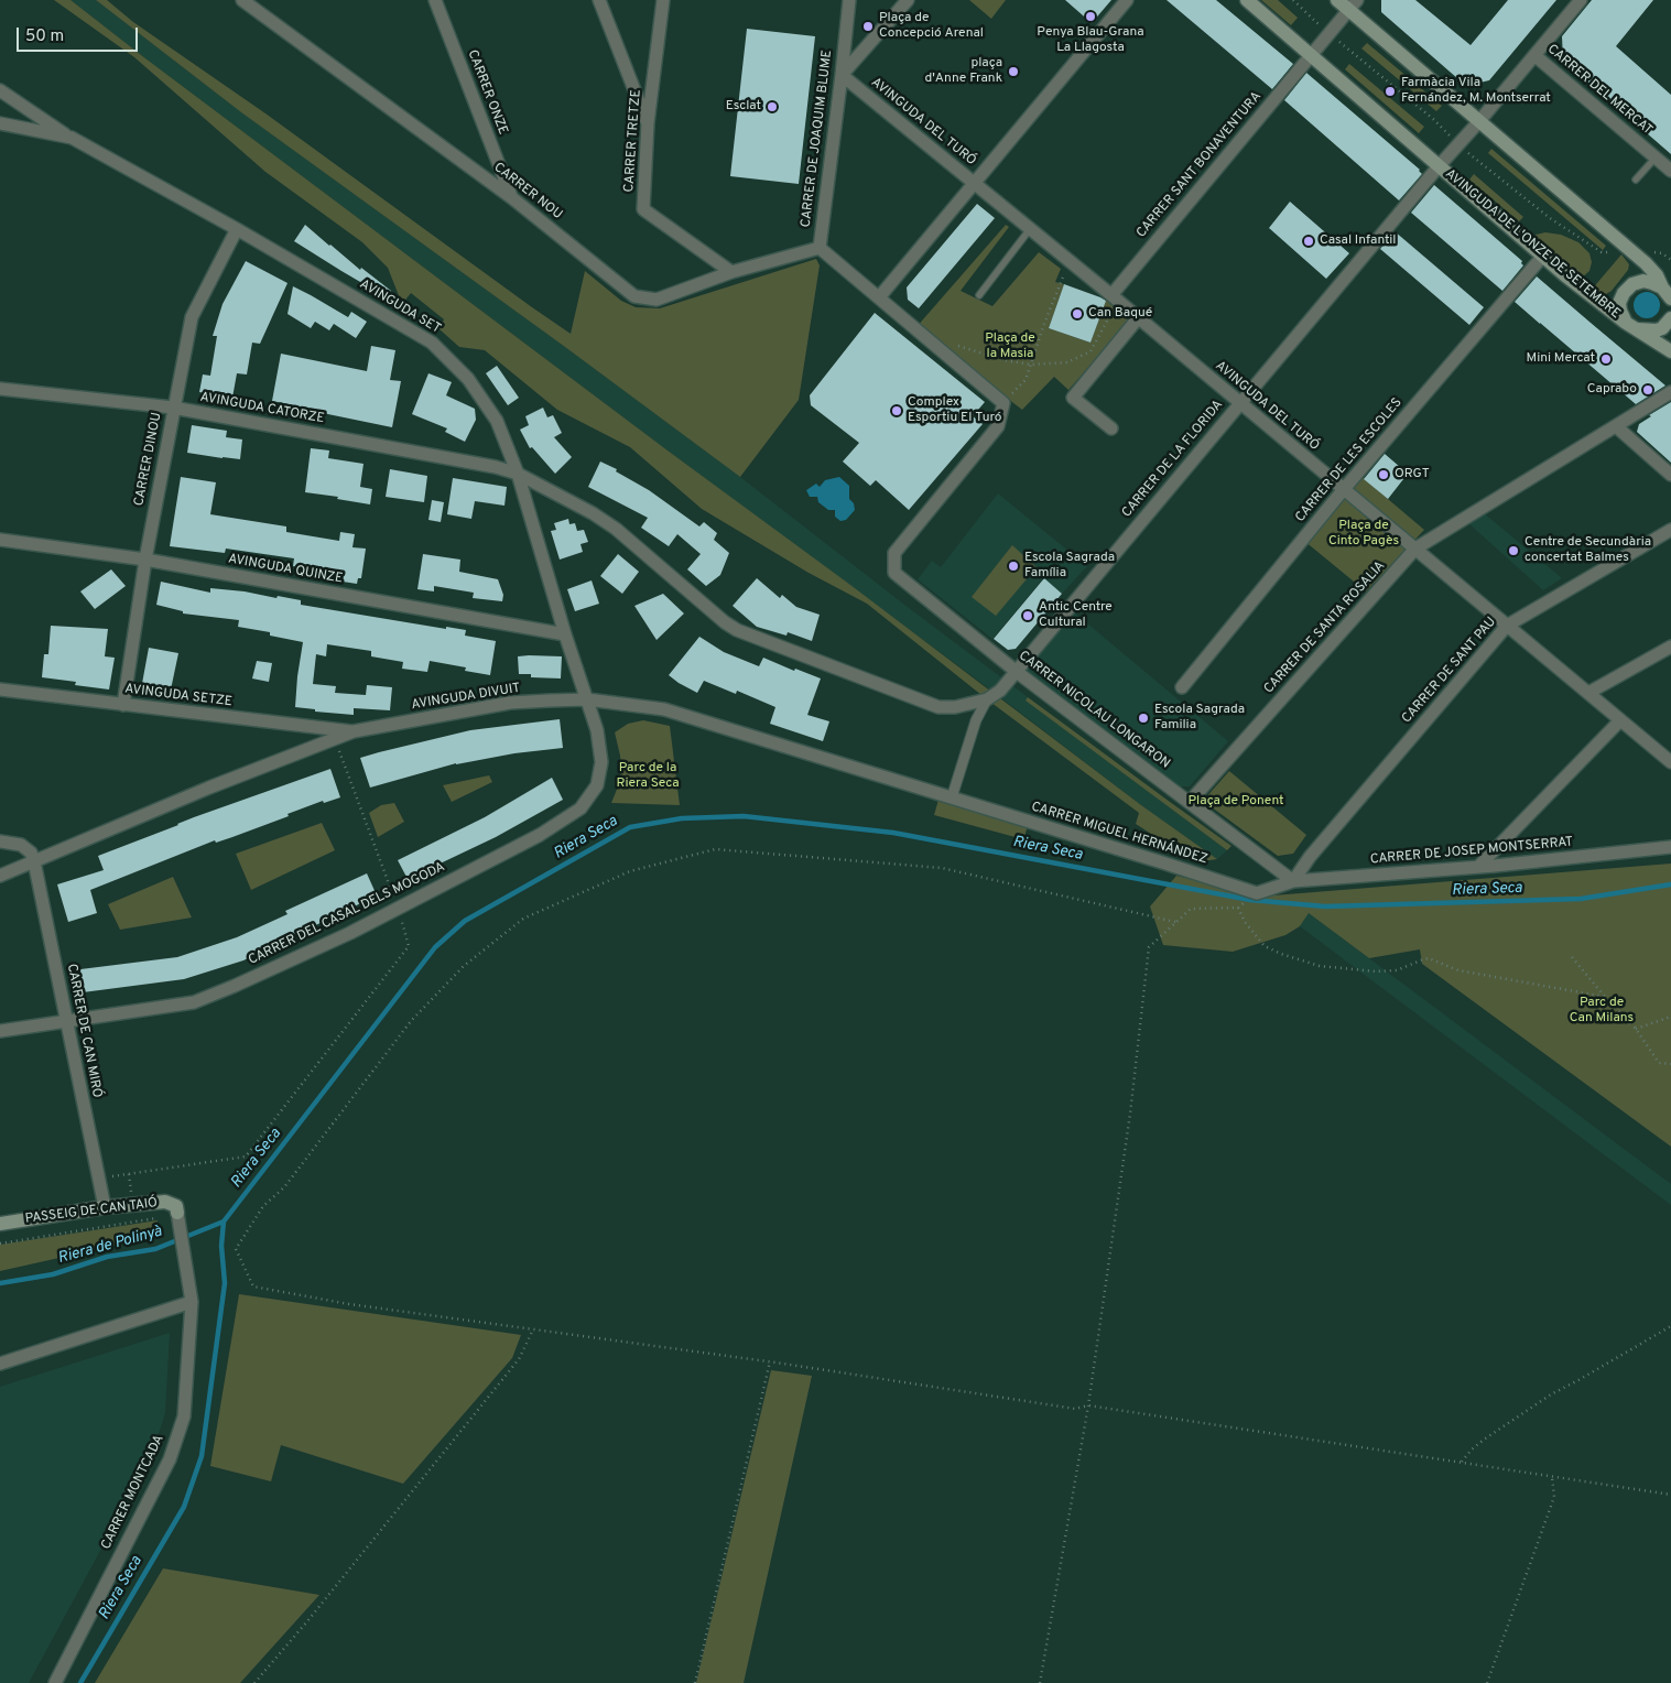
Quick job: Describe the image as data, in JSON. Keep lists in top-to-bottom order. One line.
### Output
{"streets":{"main road":["AVINGUDA DE L'ONZE DE SETEMBRE","PASSEIG DE CAN TAIÓ"],"street":["CARRER DEL MERCAT","CARRER ONZE","AVINGUDA DEL TURÓ","CARRER DE JOAQUIM BLUME","CARRER TRETZE","CARRER SANT BONAVENTURA","CARRER NOU","AVINGUDA SET","AVINGUDA CATORZE","CARRER DINOU","CARRER DE LA FLORIDA","CARRER DE LES ESCOLES","AVINGUDA QUINZE","CARRER DE SANTA ROSALIA","CARRER DE SANT PAU","AVINGUDA SETZE","AVINGUDA DIVUIT","CARRER NICOLAU LONGARON","CARRER MIGUEL HERNÁNDEZ","CARRER DE JOSEP MONTSERRAT","CARRER DEL CASAL DELS MOGODA","CARRER DE CAN MIRÓ","CARRER MONTCADA"]},"crossings":[["CARRER DEL MERCAT","AVINGUDA DE L'ONZE DE SETEMBRE"],["CARRER ONZE","CARRER NOU"],["AVINGUDA DEL TURÓ","CARRER DE JOAQUIM BLUME"],["AVINGUDA DEL TURÓ","CARRER SANT BONAVENTURA"],["AVINGUDA DEL TURÓ","CARRER DE LA FLORIDA"],["AVINGUDA DEL TURÓ","CARRER DE LES ESCOLES"],["AVINGUDA DEL TURÓ","CARRER DE SANTA ROSALIA"],["AVINGUDA DEL TURÓ","CARRER DE SANT PAU"],["CARRER DE JOAQUIM BLUME","CARRER NOU"],["CARRER DE JOAQUIM BLUME","CARRER NICOLAU LONGARON"],["CARRER TRETZE","CARRER NOU"],["CARRER SANT BONAVENTURA","AVINGUDA DE L'ONZE DE SETEMBRE"],["AVINGUDA DE L'ONZE DE SETEMBRE","CARRER DE LA FLORIDA"],["AVINGUDA DE L'ONZE DE SETEMBRE","CARRER DE LES ESCOLES"],["AVINGUDA SET","AVINGUDA CATORZE"],["AVINGUDA SET","CARRER DINOU"],["AVINGUDA SET","AVINGUDA QUINZE"],["AVINGUDA SET","AVINGUDA DIVUIT"],["AVINGUDA SET","CARRER DEL CASAL DELS MOGODA"],["AVINGUDA CATORZE","CARRER DINOU"],["AVINGUDA CATORZE","CARRER DE LA FLORIDA"],["CARRER DINOU","AVINGUDA QUINZE"],["CARRER DINOU","AVINGUDA SETZE"],["CARRER DE LA FLORIDA","CARRER NICOLAU LONGARON"],["CARRER DE SANTA ROSALIA","CARRER NICOLAU LONGARON"],["CARRER DE SANT PAU","CARRER NICOLAU LONGARON"],["CARRER DE SANT PAU","CARRER DE JOSEP MONTSERRAT"],["AVINGUDA SETZE","AVINGUDA DIVUIT"],["AVINGUDA DIVUIT","CARRER MIGUEL HERNÁNDEZ"],["AVINGUDA DIVUIT","CARRER DEL CASAL DELS MOGODA"],["AVINGUDA DIVUIT","CARRER DE CAN MIRÓ"],["CARRER NICOLAU LONGARON","CARRER DE JOSEP MONTSERRAT"],["CARRER MIGUEL HERNÁNDEZ","CARRER DE JOSEP MONTSERRAT"],["CARRER DEL CASAL DELS MOGODA","CARRER DE CAN MIRÓ"],["CARRER DE CAN MIRÓ","PASSEIG DE CAN TAIÓ"],["PASSEIG DE CAN TAIÓ","CARRER MONTCADA"]],"water":["Riera Seca","Riera de Polinyà"],"parks":["Plaça de la Masia","Plaça de Cinto Pagès","Parc de la Riera Seca","Plaça de Ponent","Parc de Can Milans"],"places":["Penya Blau-Grana La Llagosta","Plaça de Concepció Arenal","plaça d'Anne Frank","Farmàcia Vila Fernández, M. Montserrat","Esclat","Casal Infantil","Can Baqué","Mini Mercat","Caprabo","Complex Esportiu El Turó","ORGT","Centre de Secundària concertat Balmes","Escola Sagrada Família","Antic Centre Cultural","Escola Sagrada Familia"],"scale_bar":"50 m"}
